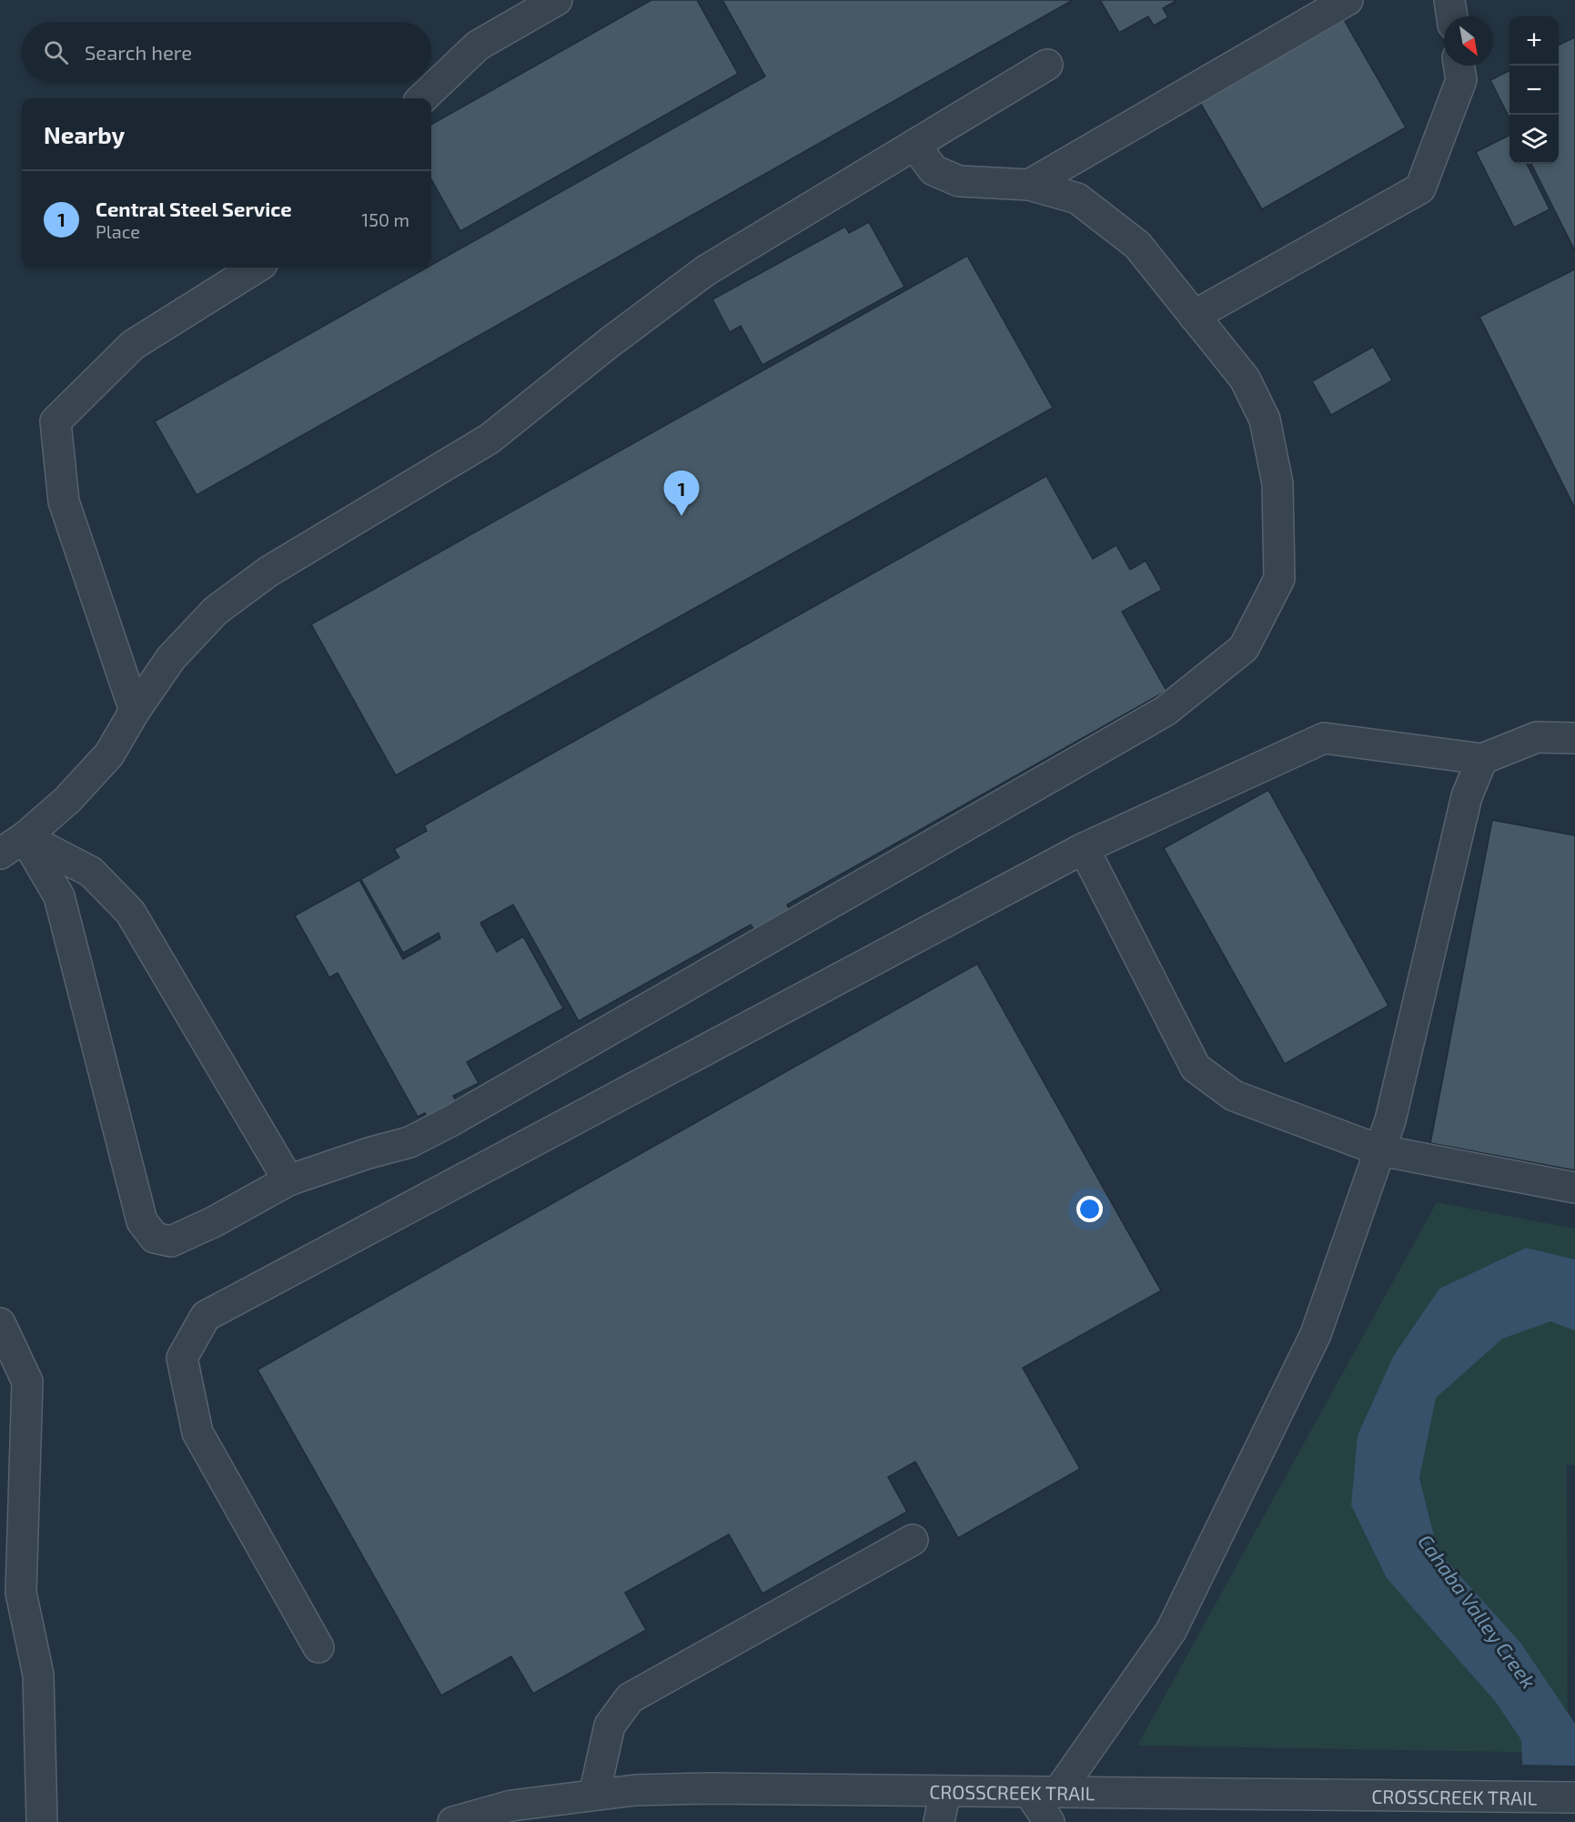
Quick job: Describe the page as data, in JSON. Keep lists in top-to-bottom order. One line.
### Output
{"streets":{"street":["CROSSCREEK TRAIL"]},"water":["Cahaba Valley Creek"],"north":"bottom right","page":{"map_buttons":["+","−"],"search":"Search here","heading":"Nearby","list":[{"mark":"1","name":"Central Steel Service","note":"Place","value":"150 m"}],"pins":"1"}}
